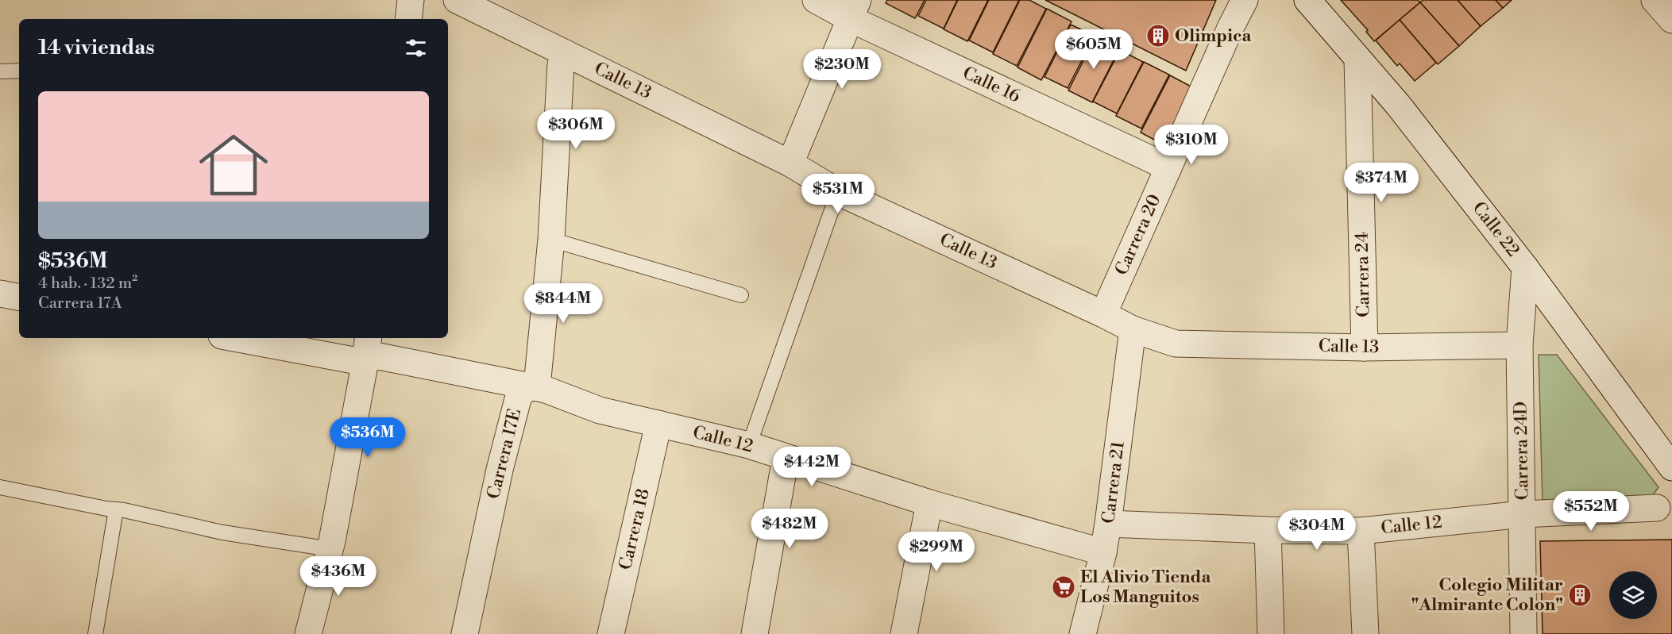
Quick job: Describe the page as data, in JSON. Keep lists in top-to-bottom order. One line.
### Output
{"streets":{"street":["Calle 13","Calle 16","Calle 22","Carrera 20","Carrera 24","Calle 12","Carrera 24D","Carrera 17E","Carrera 21","Carrera 18"]},"crossings":[["Calle 13","Carrera 20"],["Calle 13","Carrera 24"],["Calle 13","Carrera 24D"],["Calle 13","Carrera 17E"],["Calle 13","Carrera 21"],["Calle 16","Carrera 20"],["Calle 22","Carrera 24"],["Calle 22","Carrera 24D"],["Calle 12","Carrera 24D"],["Calle 12","Carrera 17E"],["Calle 12","Carrera 21"],["Calle 12","Carrera 18"]],"places":{"building":["Olimpica","Colegio Militar \"Almirante Colon\""],"supermarket":["El Alivio Tienda Los Manguitos"]},"page":{"heading":"14 viviendas","price":["$605M","$230M","$306M","$310M","$374M","$531M","$844M","$536M","$442M","$552M","$482M","$304M","$299M","$436M"],"list":[{"name":"$536M","note":"4 hab. · 132 m² · Carrera 17A"}]}}
